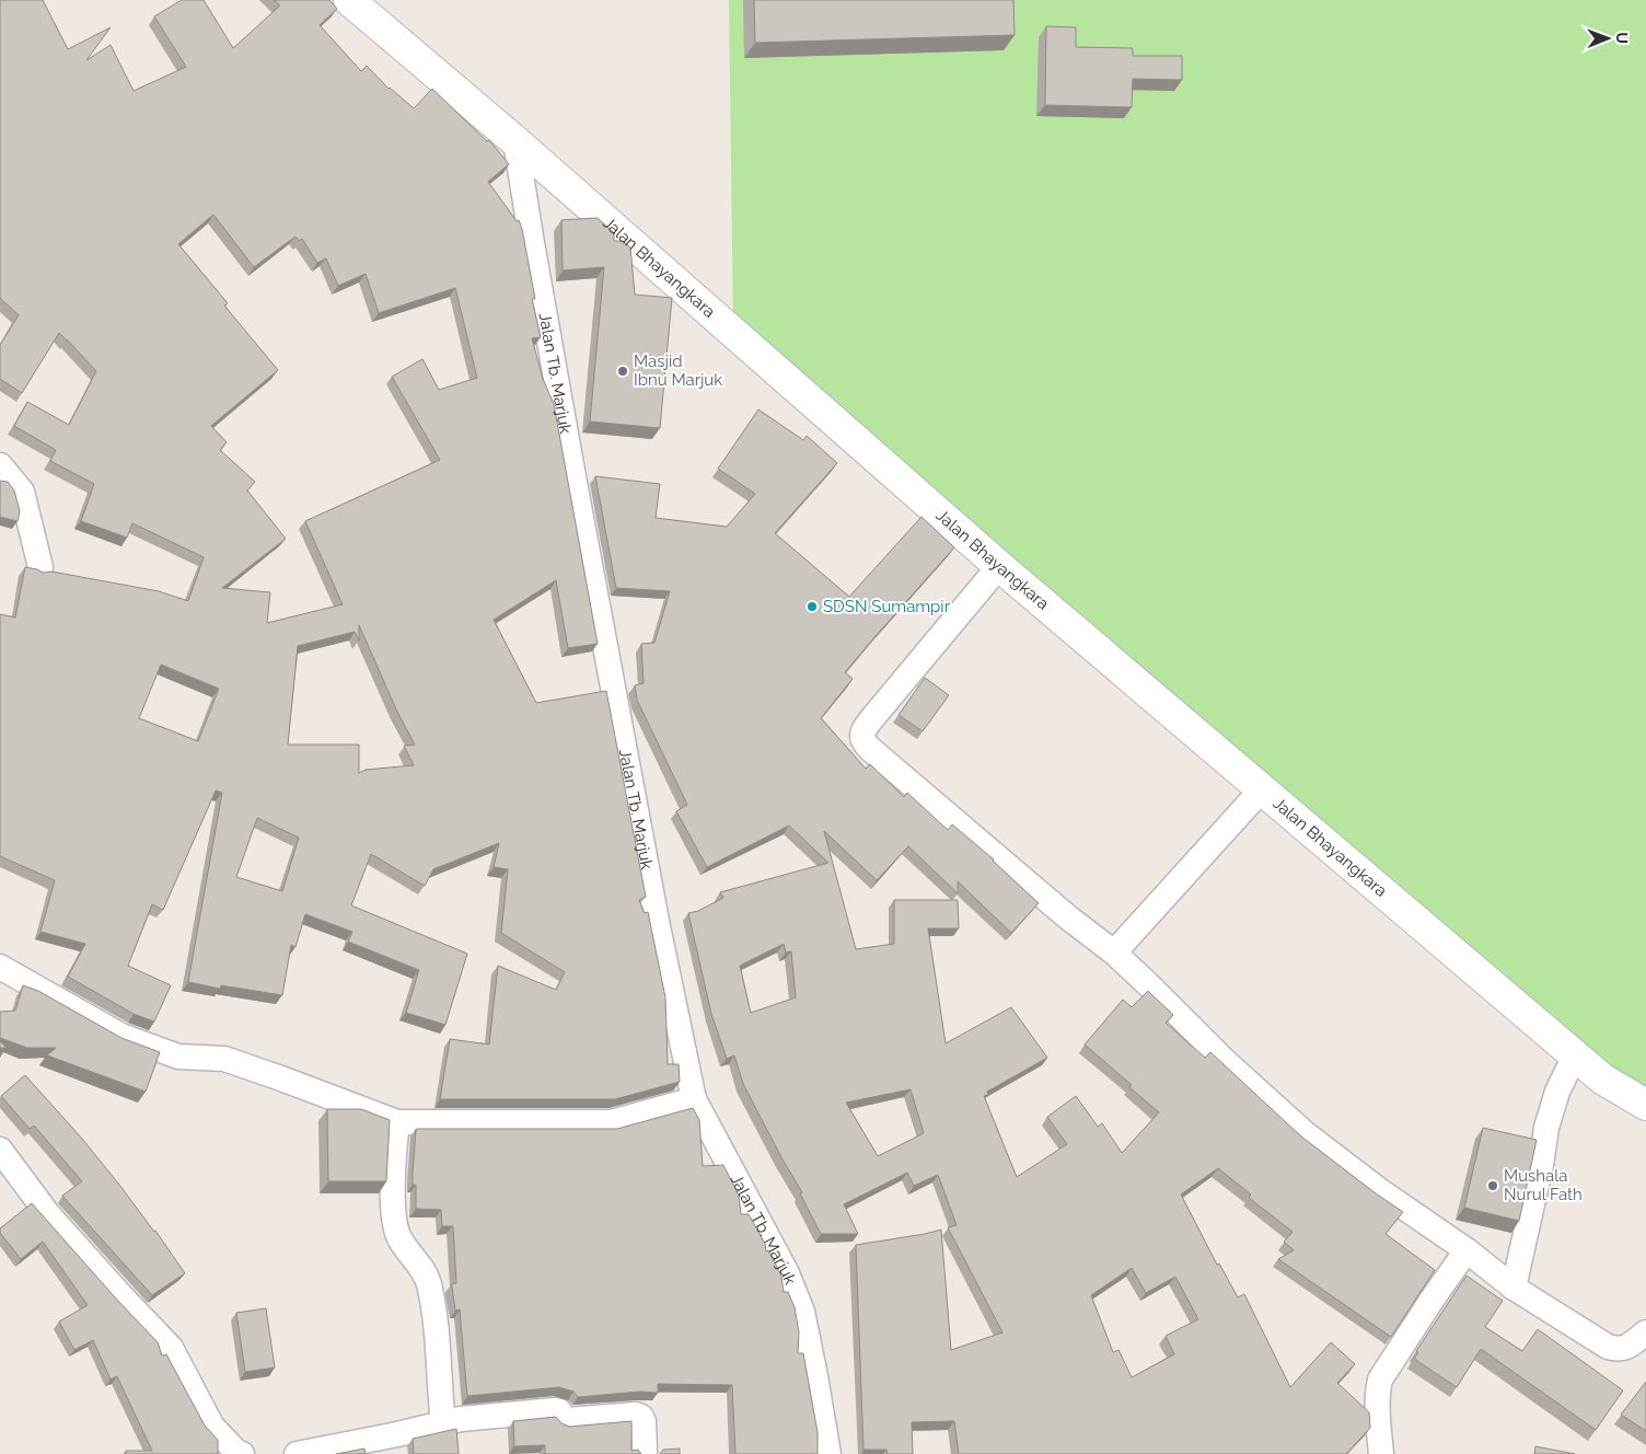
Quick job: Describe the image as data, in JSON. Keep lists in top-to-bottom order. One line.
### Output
{"streets":{"street":["Jalan Bhayangkara","Jalan Tb. Marjuk"]},"crossings":[["Jalan Bhayangkara","Jalan Tb. Marjuk"]],"places":["Masjid Ibnu Marjuk","SDSN Sumampir","Mushala Nurul Fath"],"north":"right"}
